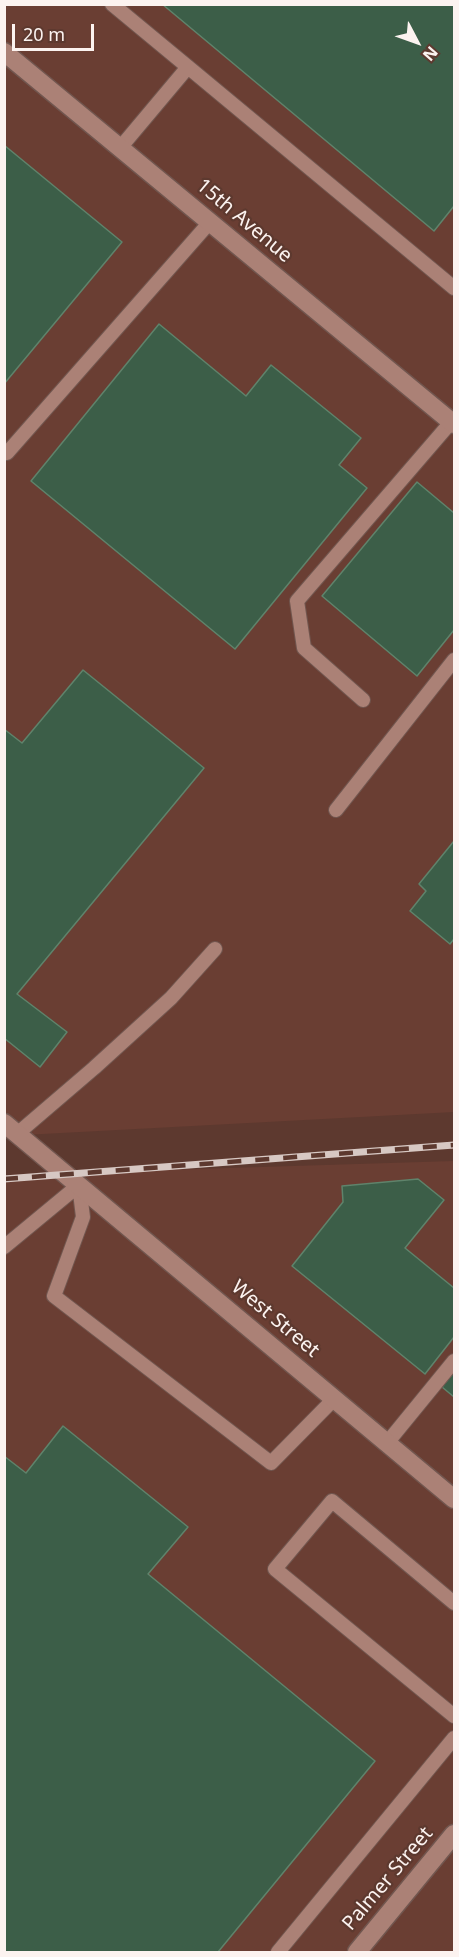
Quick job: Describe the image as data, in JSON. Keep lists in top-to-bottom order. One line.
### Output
{"streets":{"street":["15th Avenue","West Street","Palmer Street"]},"scale_bar":"20 m","north":"bottom right"}
